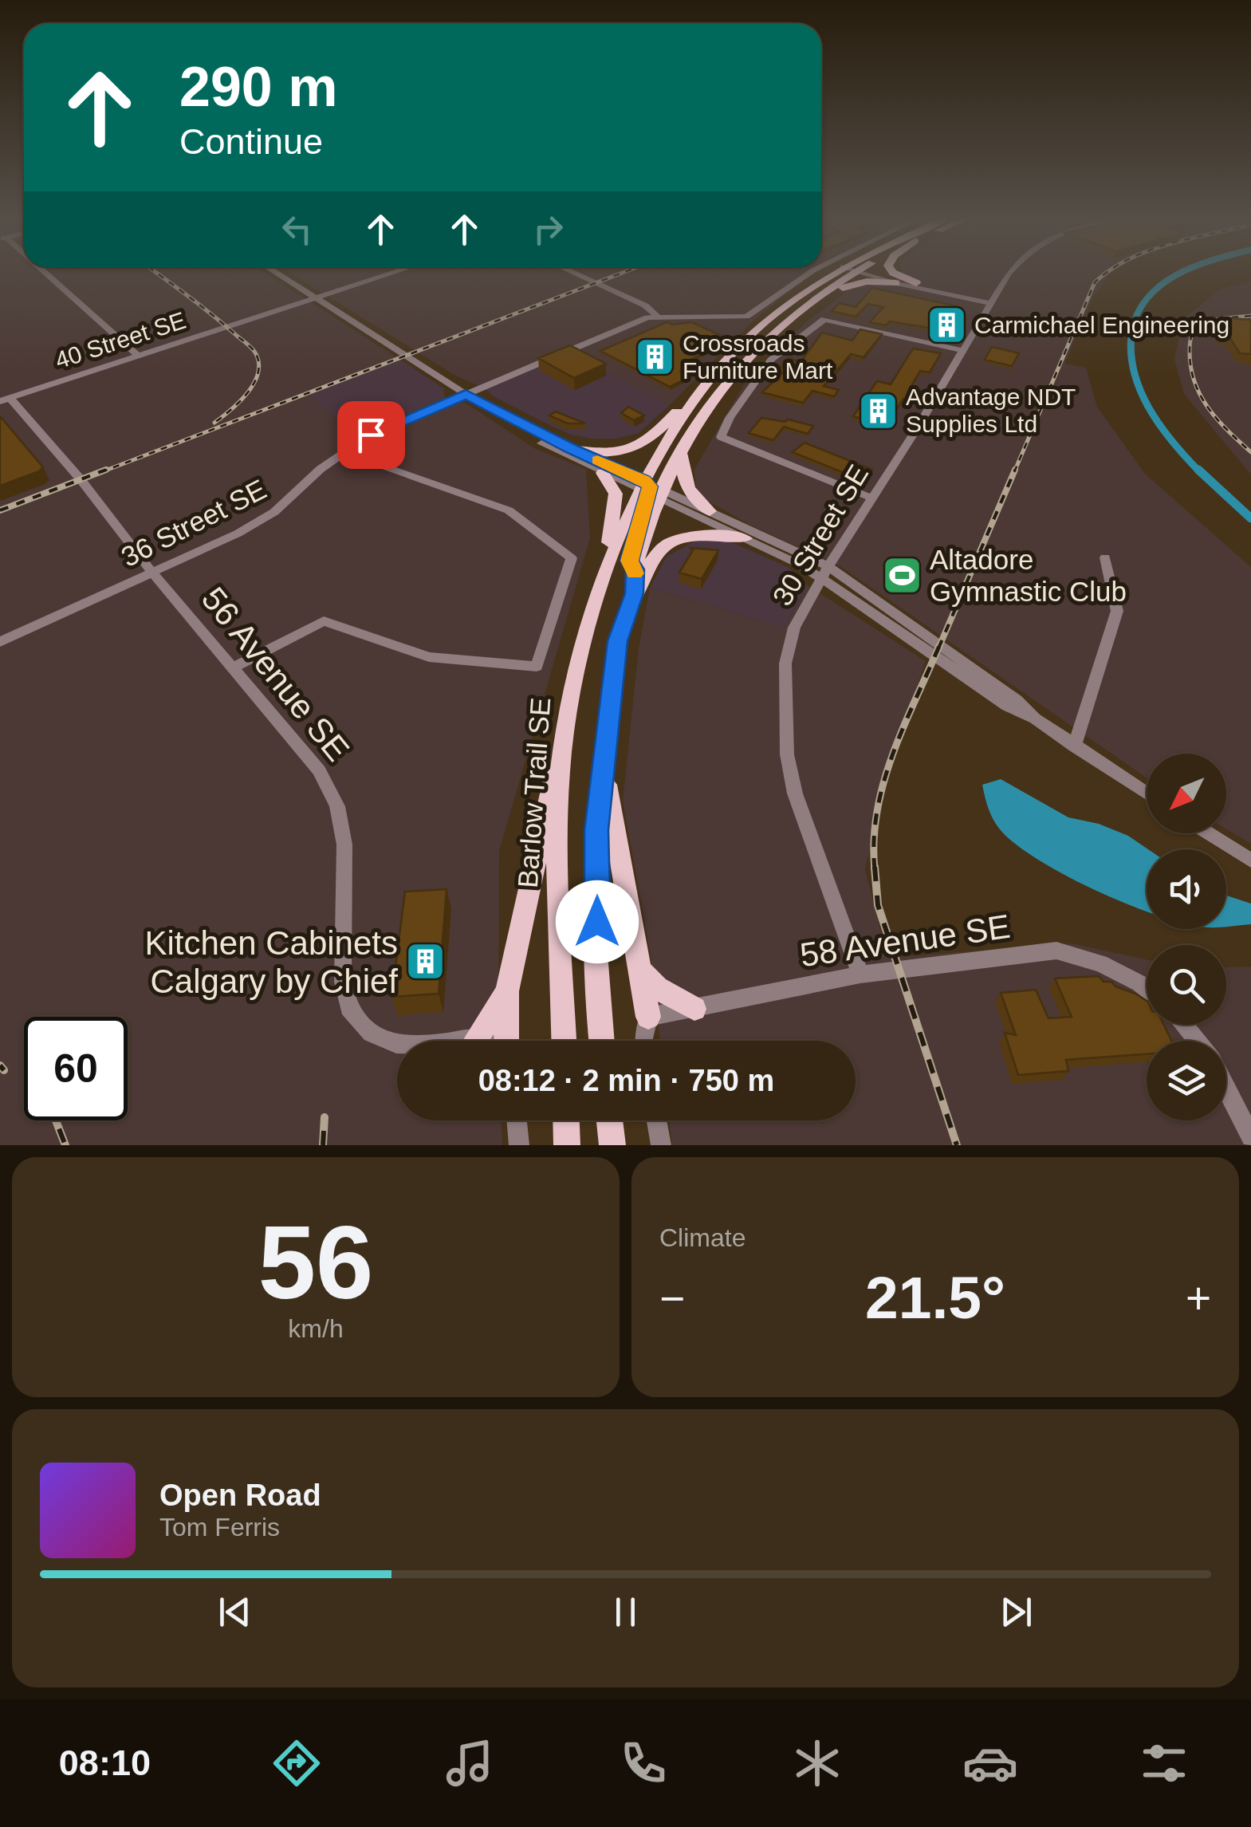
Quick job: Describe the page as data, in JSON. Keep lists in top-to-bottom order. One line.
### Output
{"streets":{"main road":["Barlow Trail SE"],"street":["40 Street SE","36 Street SE","30 Street SE","56 Avenue SE","58 Avenue SE"]},"crossings":[["40 Street SE","56 Avenue SE"],["36 Street SE","56 Avenue SE"],["30 Street SE","58 Avenue SE"]],"places":{"building":["Carmichael Engineering","Crossroads Furniture Mart","Advantage NDT Supplies Ltd","Kitchen Cabinets Calgary by Chief"],"sports":["Altadore Gymnastic Club"]},"north":"bottom left","page":{"turn":["290 m","Continue"],"limit":"60","trip":"08:12 · 2 min · 750 m","tile":[["56","km/h"],"Climate"],"heat":["−","21.5°","+"],"song":["Open Road","Tom Ferris"],"tabs":"08:10"}}
